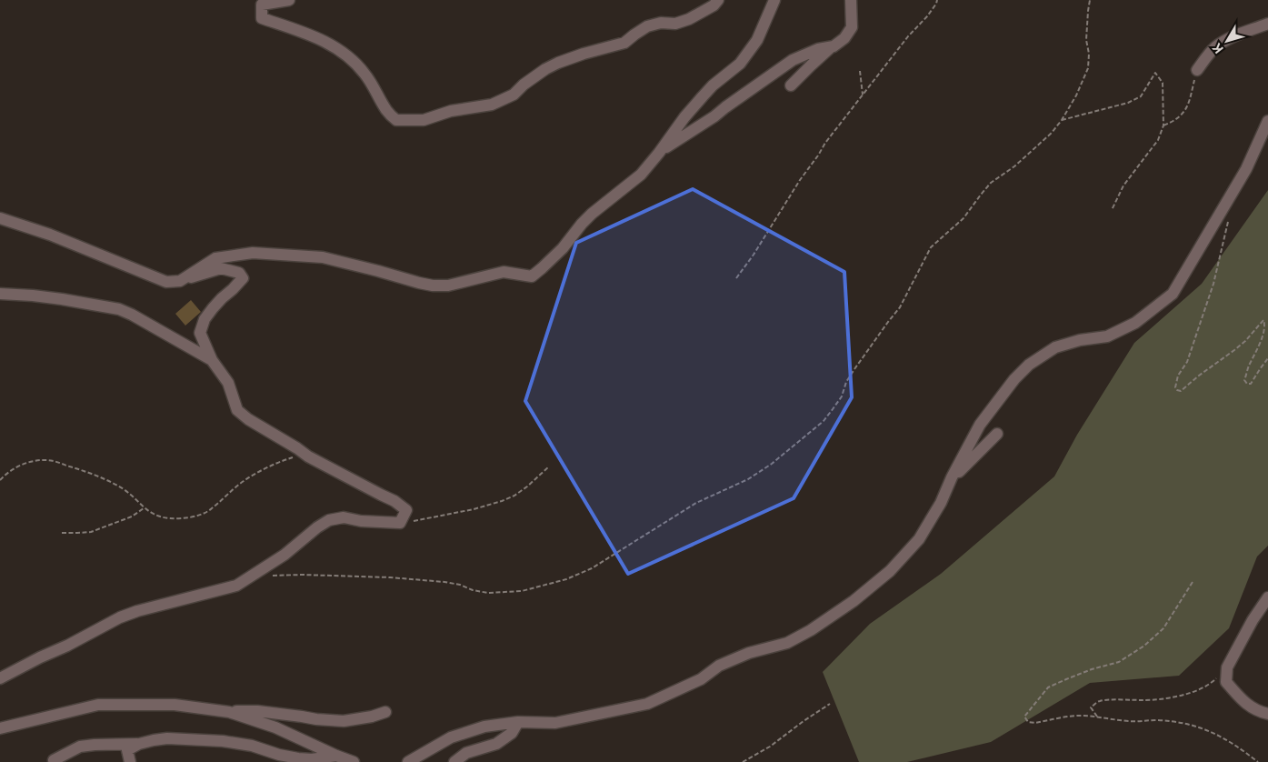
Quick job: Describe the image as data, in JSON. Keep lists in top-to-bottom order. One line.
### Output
{"north":"bottom left"}
